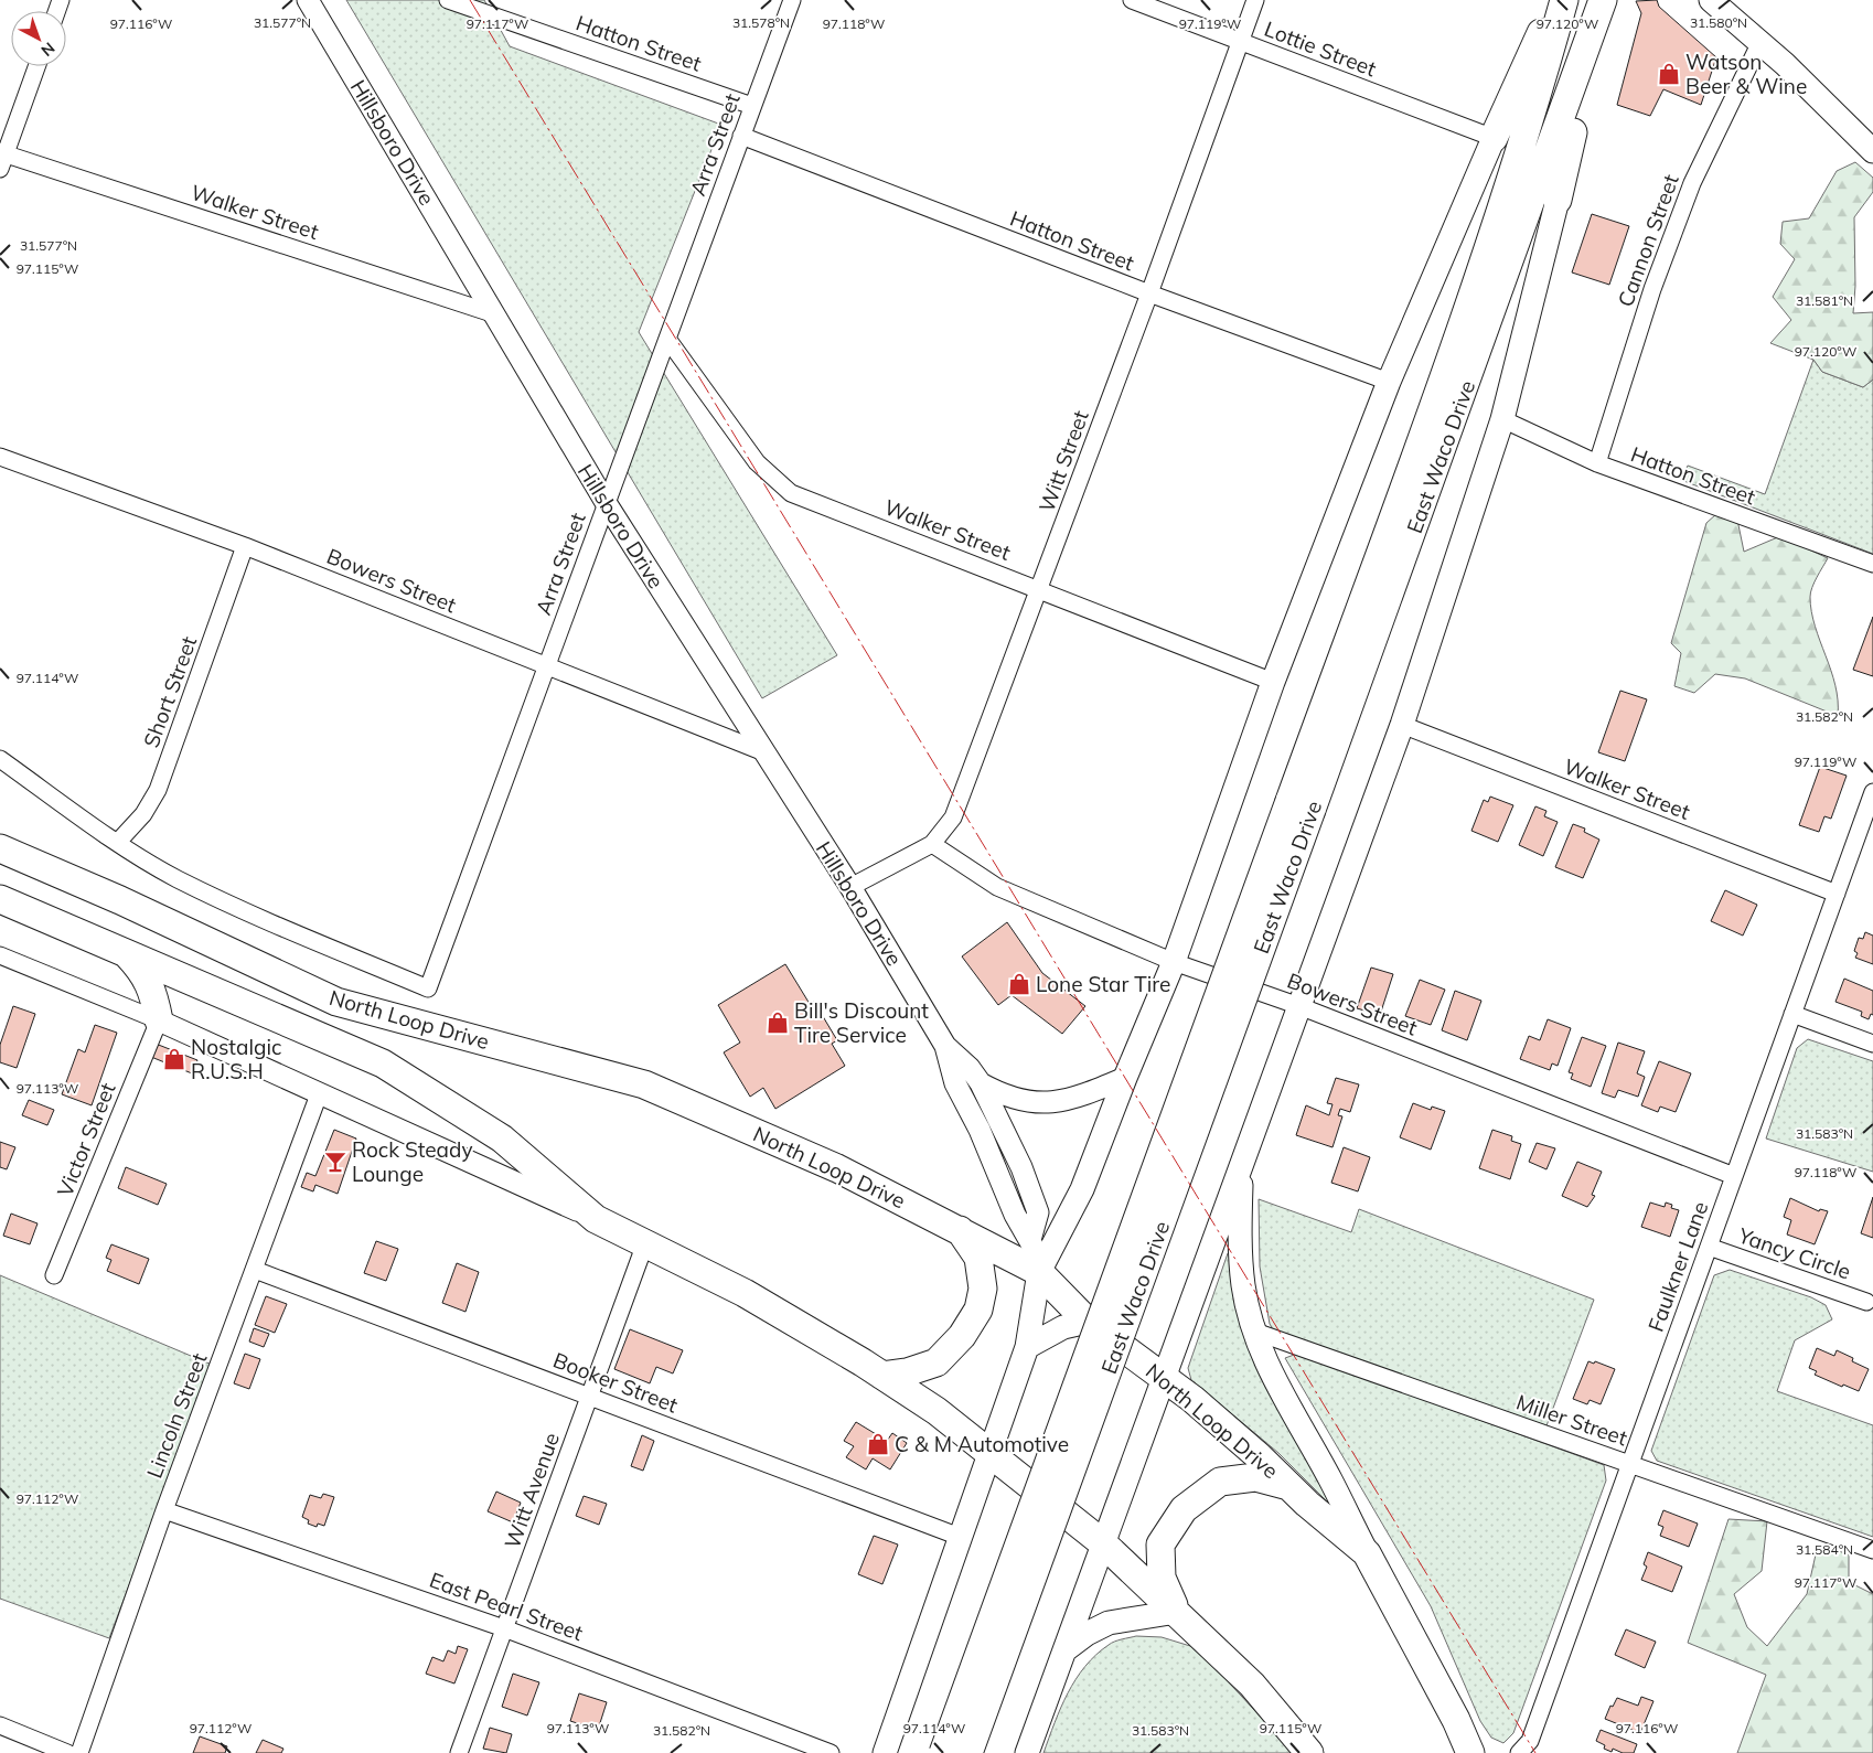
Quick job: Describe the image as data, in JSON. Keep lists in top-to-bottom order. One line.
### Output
{"streets":{"main road":["East Waco Drive","North Loop Drive"],"street":["Hatton Street","Lottie Street","Hillsboro Drive","Arra Street","Walker Street","Cannon Street","Witt Street","Bowers Street","Short Street","Victor Street","Yancy Circle","Faulkner Lane","Booker Street","Lincoln Street","Miller Street","Witt Avenue","East Pearl Street"]},"crossings":[["Hatton Street","Arra Street"],["Hatton Street","Cannon Street"],["Hatton Street","East Waco Drive"],["Hatton Street","Witt Street"],["Lottie Street","Witt Street"],["Hillsboro Drive","Arra Street"],["Hillsboro Drive","Walker Street"],["Hillsboro Drive","Witt Street"],["Hillsboro Drive","Bowers Street"],["Hillsboro Drive","North Loop Drive"],["Arra Street","Walker Street"],["Arra Street","Bowers Street"],["Arra Street","North Loop Drive"],["Walker Street","East Waco Drive"],["Walker Street","Witt Street"],["Walker Street","Faulkner Lane"],["East Waco Drive","Bowers Street"],["East Waco Drive","North Loop Drive"],["Witt Street","Bowers Street"],["Bowers Street","Short Street"],["Bowers Street","Faulkner Lane"],["Short Street","North Loop Drive"],["North Loop Drive","Victor Street"],["North Loop Drive","Lincoln Street"],["North Loop Drive","Witt Avenue"],["Yancy Circle","Faulkner Lane"],["Faulkner Lane","Miller Street"],["Booker Street","Lincoln Street"],["Booker Street","Witt Avenue"],["Lincoln Street","East Pearl Street"],["Witt Avenue","East Pearl Street"]],"places":{"shop":["Watson Beer & Wine","Lone Star Tire","Bill's Discount Tire Service","Nostalgic R.U.S.H","C & M Automotive"],"bar":["Rock Steady Lounge"]},"north":"bottom right","coordinates":["31.577°N","31.578°N","31.580°N","97.116°W","97.117°W","97.118°W","97.119°W","97.120°W","97.115°W","31.581°N","97.114°W","31.582°N","97.113°W","31.583°N","97.112°W","31.584°N"]}
